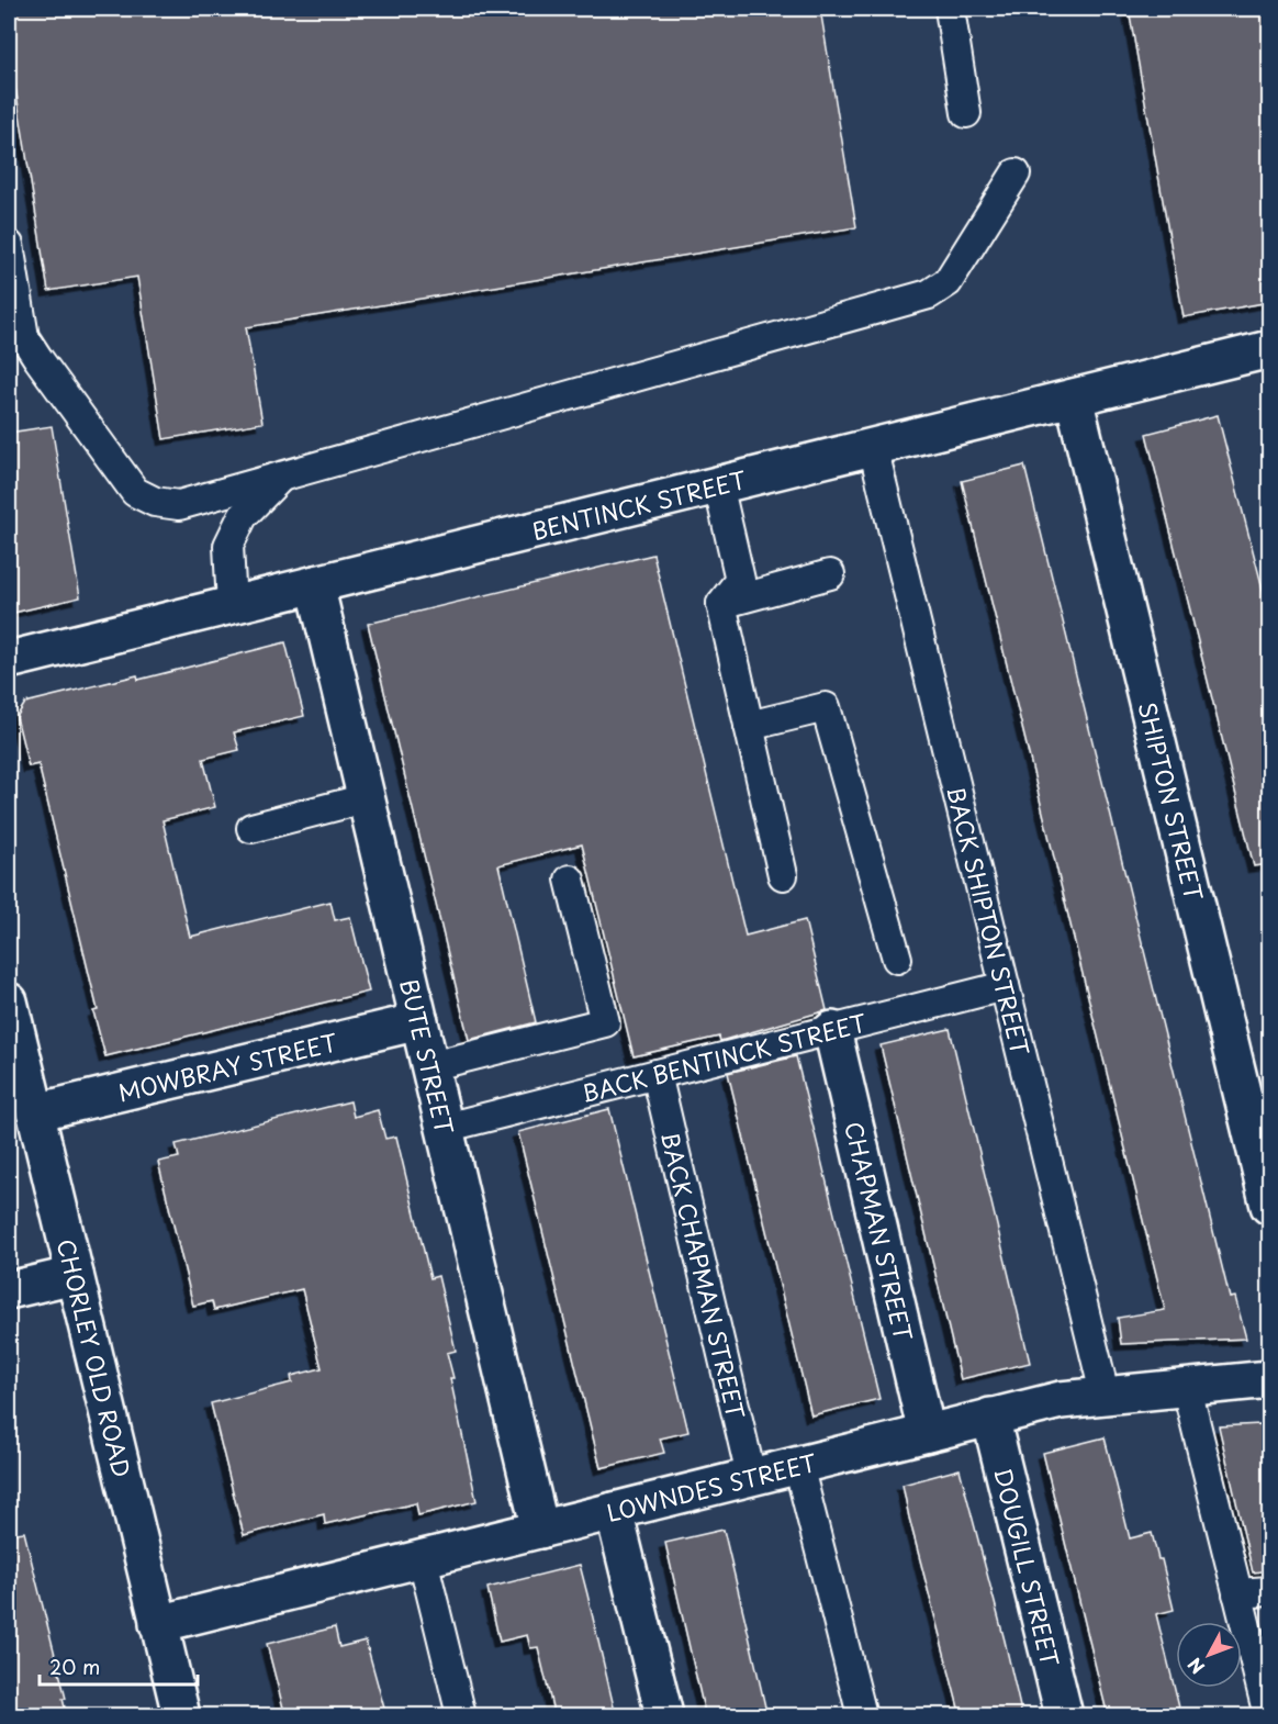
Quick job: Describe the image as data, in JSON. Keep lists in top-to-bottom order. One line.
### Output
{"streets":{"street":["BENTINCK STREET","SHIPTON STREET","BUTE STREET","MOWBRAY STREET","CHAPMAN STREET","CHORLEY OLD ROAD","LOWNDES STREET","DOUGILL STREET"],"lane":["BACK SHIPTON STREET","BACK BENTINCK STREET","BACK CHAPMAN STREET"]},"crossings":[["BENTINCK STREET","SHIPTON STREET"],["BENTINCK STREET","BACK SHIPTON STREET"],["BENTINCK STREET","BUTE STREET"],["BACK SHIPTON STREET","BACK BENTINCK STREET"],["BACK SHIPTON STREET","LOWNDES STREET"],["BUTE STREET","BACK BENTINCK STREET"],["BUTE STREET","MOWBRAY STREET"],["BUTE STREET","LOWNDES STREET"],["BACK BENTINCK STREET","CHAPMAN STREET"],["BACK BENTINCK STREET","BACK CHAPMAN STREET"],["MOWBRAY STREET","CHORLEY OLD ROAD"],["CHAPMAN STREET","LOWNDES STREET"],["BACK CHAPMAN STREET","LOWNDES STREET"],["CHORLEY OLD ROAD","LOWNDES STREET"],["LOWNDES STREET","DOUGILL STREET"]],"scale_bar":"20 m","north":"bottom left"}
